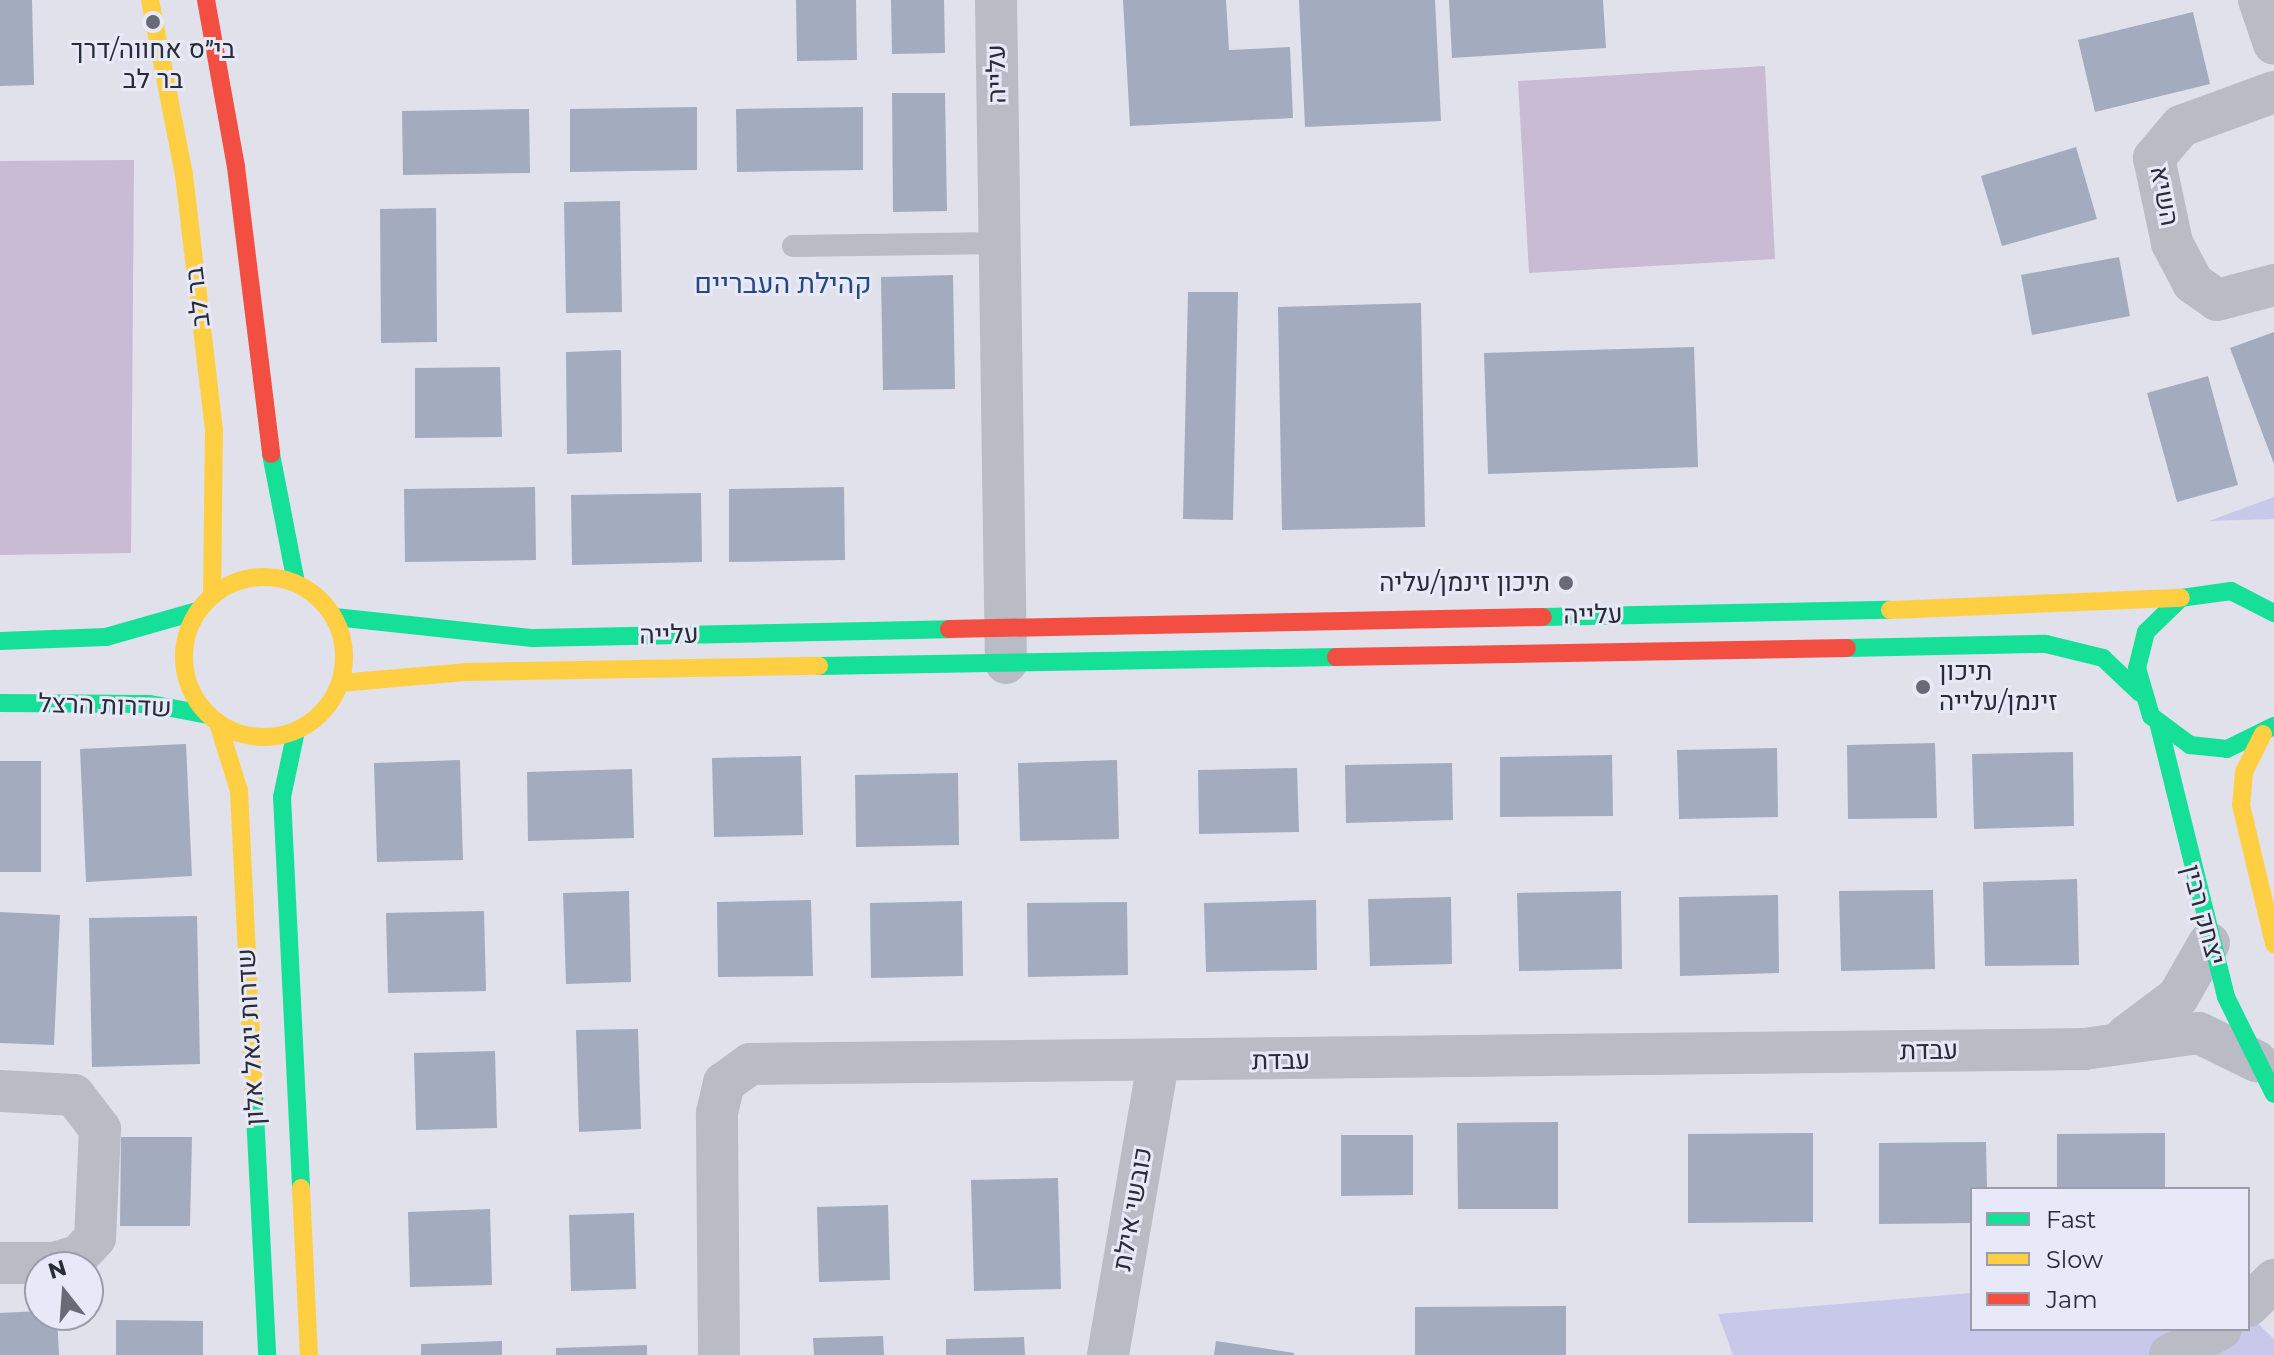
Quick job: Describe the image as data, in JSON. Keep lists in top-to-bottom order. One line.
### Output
{"streets":{"main road":["עלייה","בר לב","שדרות הרצל","יצחק רבין","שדרות יגאל אלון"],"street":["השיא","עבדת","כובשי אילת"]},"crossings":[["עלייה","בר לב"],["עלייה","שדרות הרצל"],["עלייה","יצחק רבין"],["עלייה","שדרות יגאל אלון"],["בר לב","שדרות הרצל"],["בר לב","שדרות יגאל אלון"],["שדרות הרצל","שדרות יגאל אלון"],["יצחק רבין","עבדת"],["עבדת","כובשי אילת"]],"districts":["קהילת העבריים"],"places":["בי״ס אחווה/דרך בר לב","תיכון זינמן/עליה","תיכון זינמן/עלייה"],"legend":["Fast","Slow","Jam"],"north":"top"}
